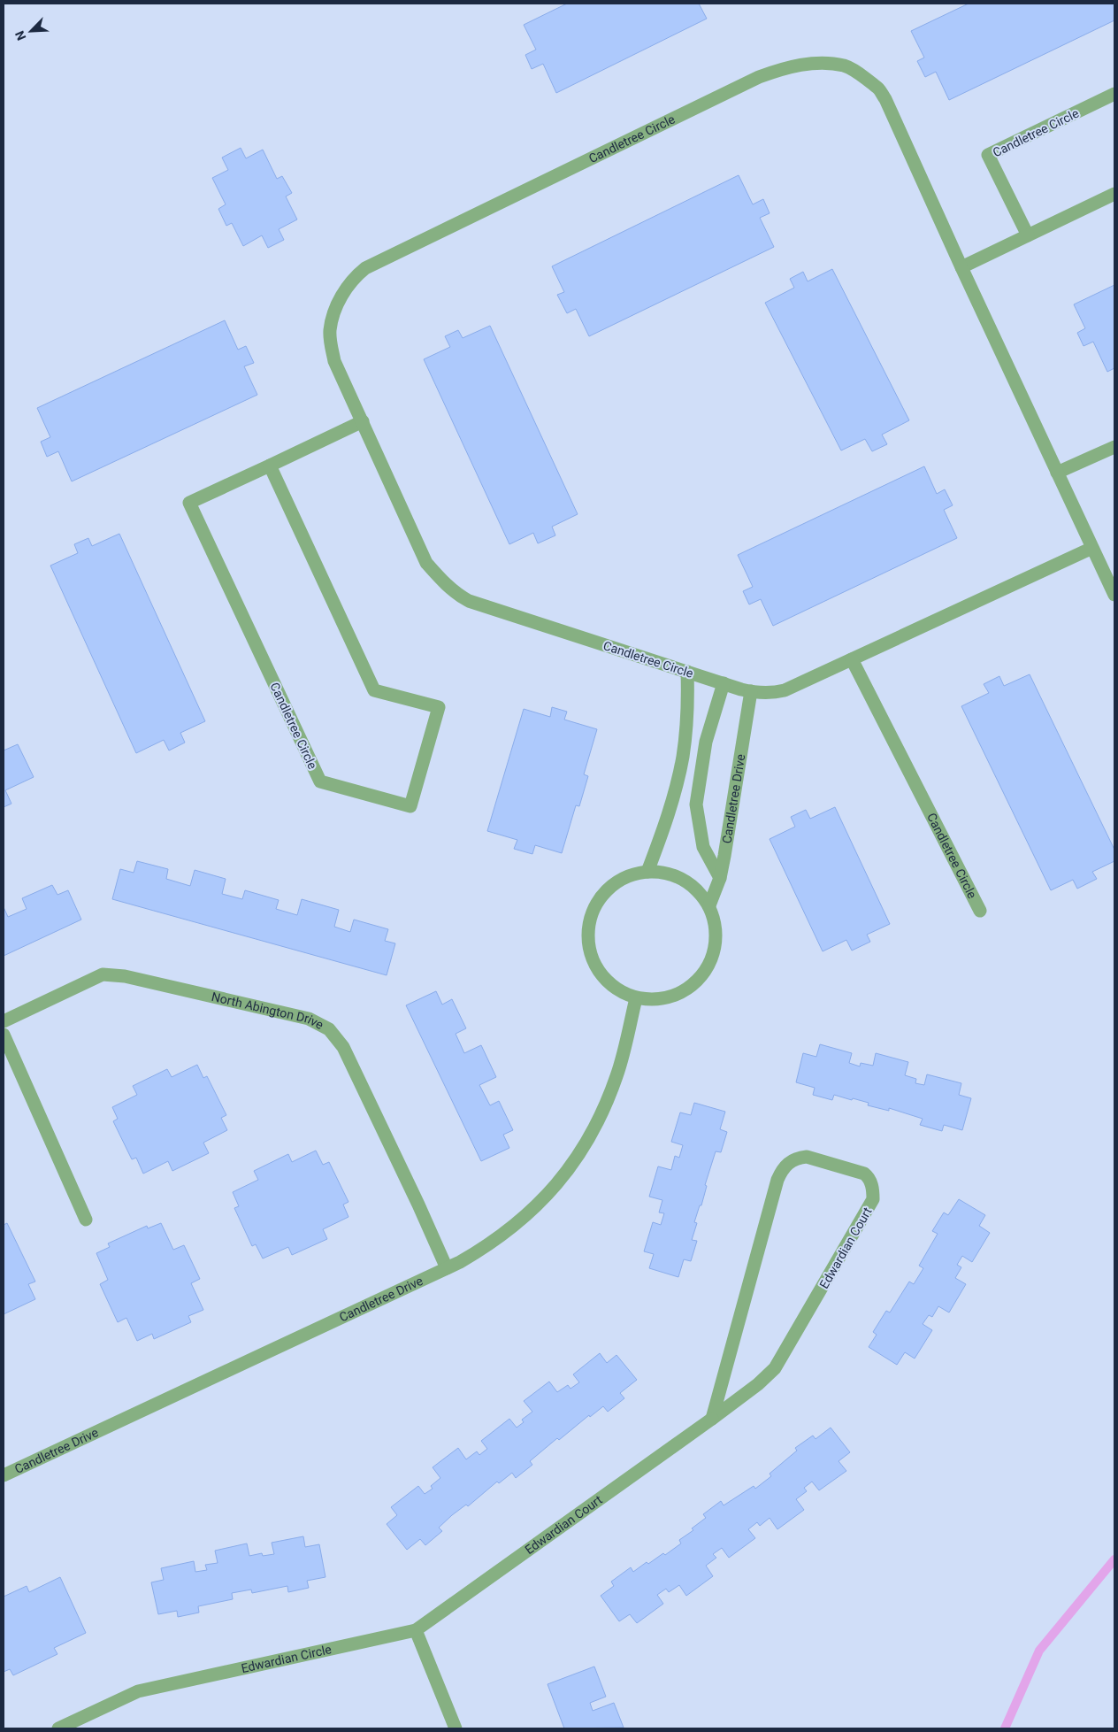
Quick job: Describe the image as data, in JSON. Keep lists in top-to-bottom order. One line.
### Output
{"streets":{"street":["Candletree Circle","Candletree Drive","North Abington Drive","Edwardian Court","Edwardian Circle"]},"crossings":[["Candletree Circle","Candletree Drive"],["Candletree Drive","North Abington Drive"],["Edwardian Court","Edwardian Circle"]],"north":"bottom left"}
